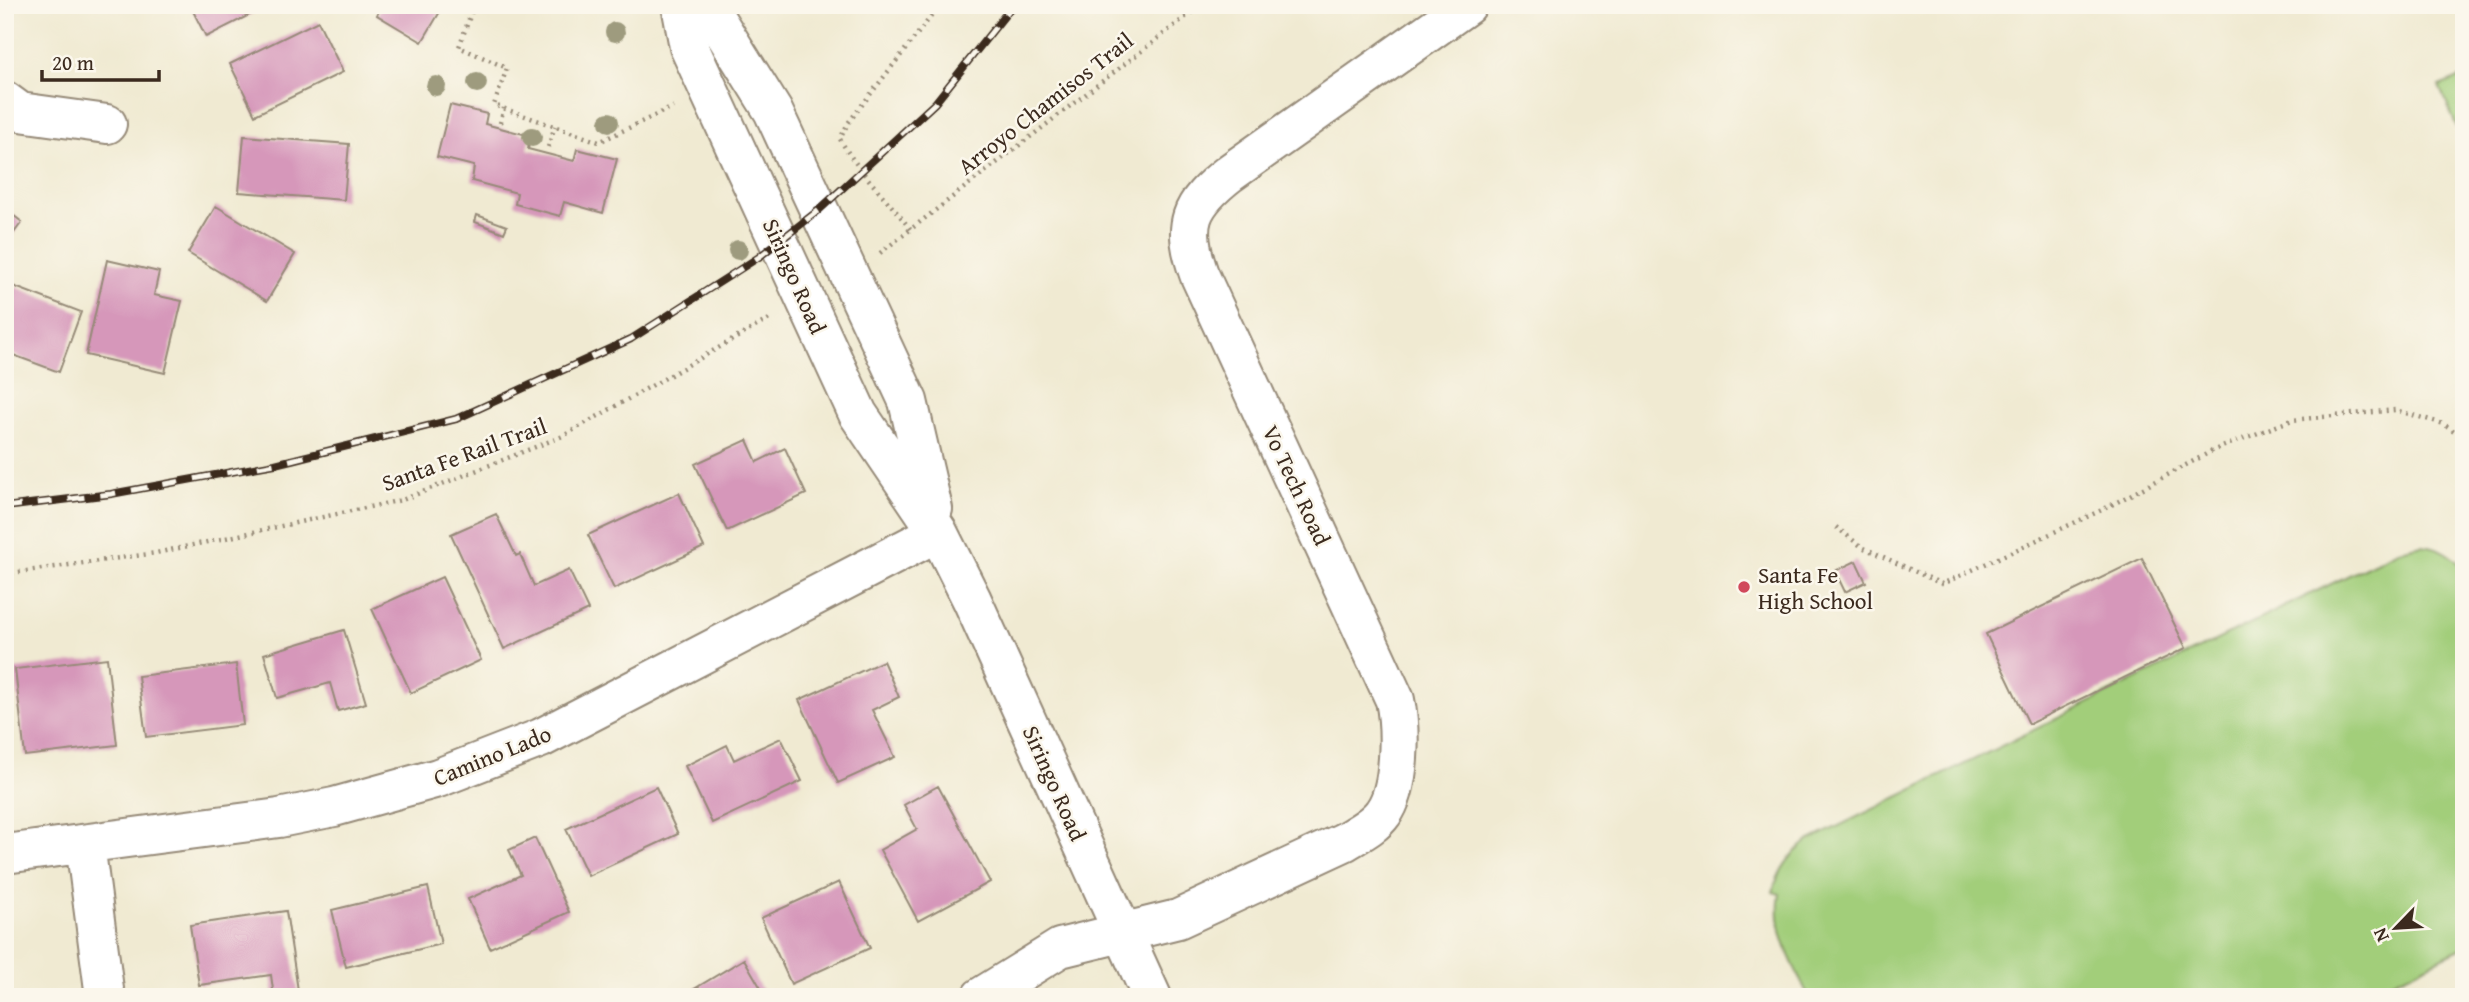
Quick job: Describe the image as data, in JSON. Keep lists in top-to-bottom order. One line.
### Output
{"streets":{"street":["Siringo Road","Vo Tech Road","Camino Lado"],"path":["Arroyo Chamisos Trail","Santa Fe Rail Trail"]},"crossings":[["Siringo Road","Vo Tech Road"],["Siringo Road","Camino Lado"]],"places":["Santa Fe High School"],"scale_bar":"20 m","north":"bottom left"}
